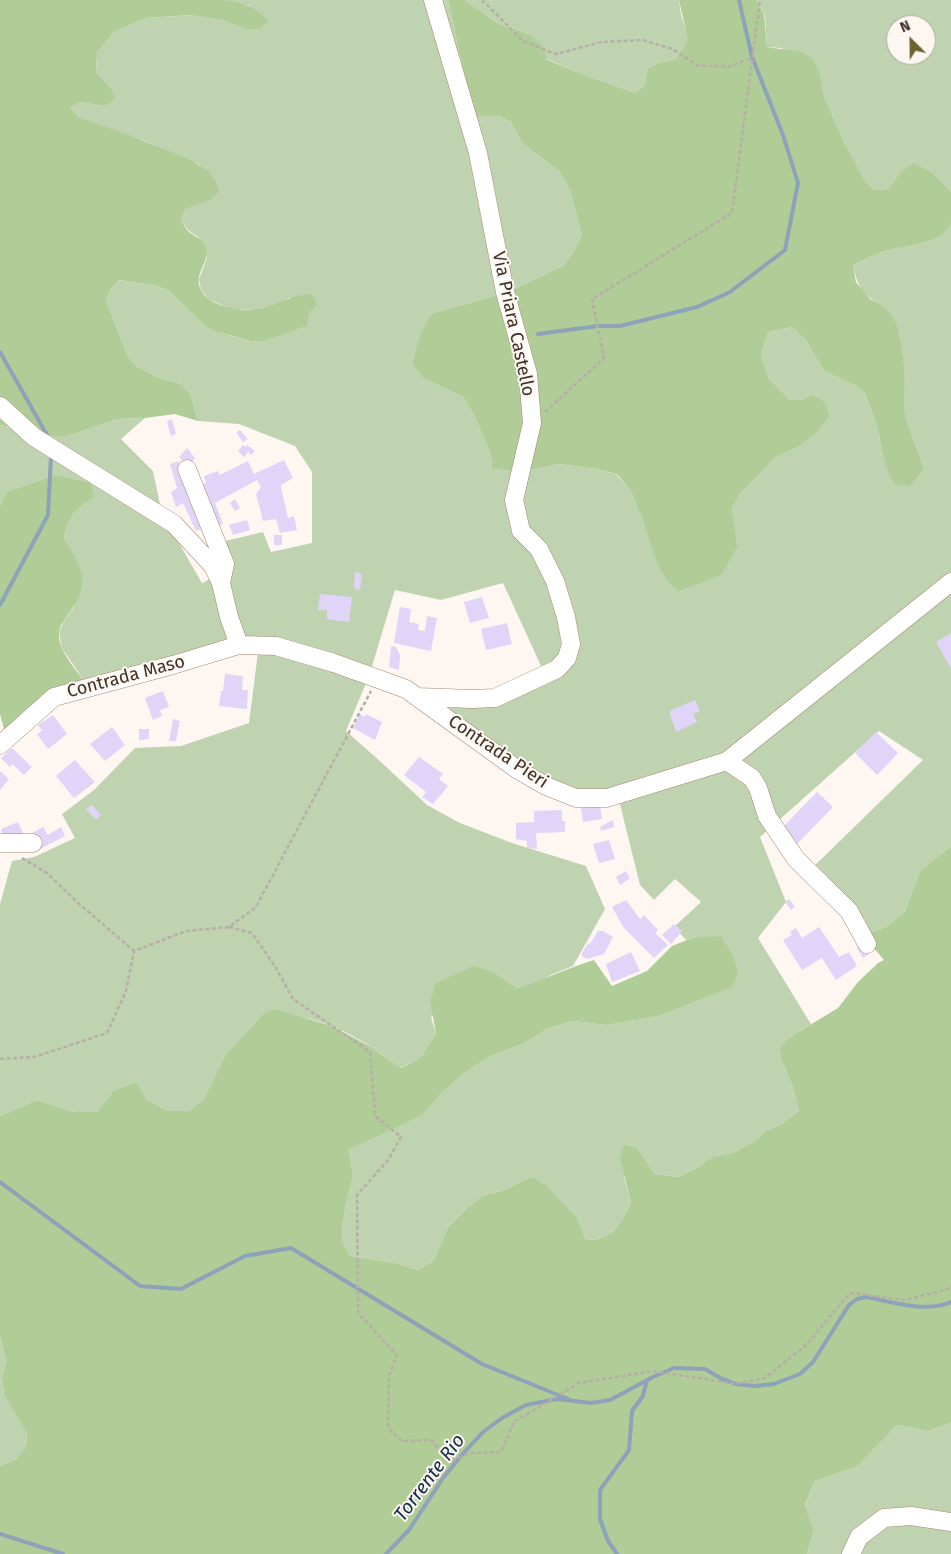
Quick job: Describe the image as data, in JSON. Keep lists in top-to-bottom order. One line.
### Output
{"streets":{"street":["Via Priara Castello","Contrada Maso","Contrada Pieri"]},"crossings":[["Via Priara Castello","Contrada Pieri"],["Contrada Maso","Contrada Pieri"]],"water":["Torrente Rio"],"north":"top left"}
